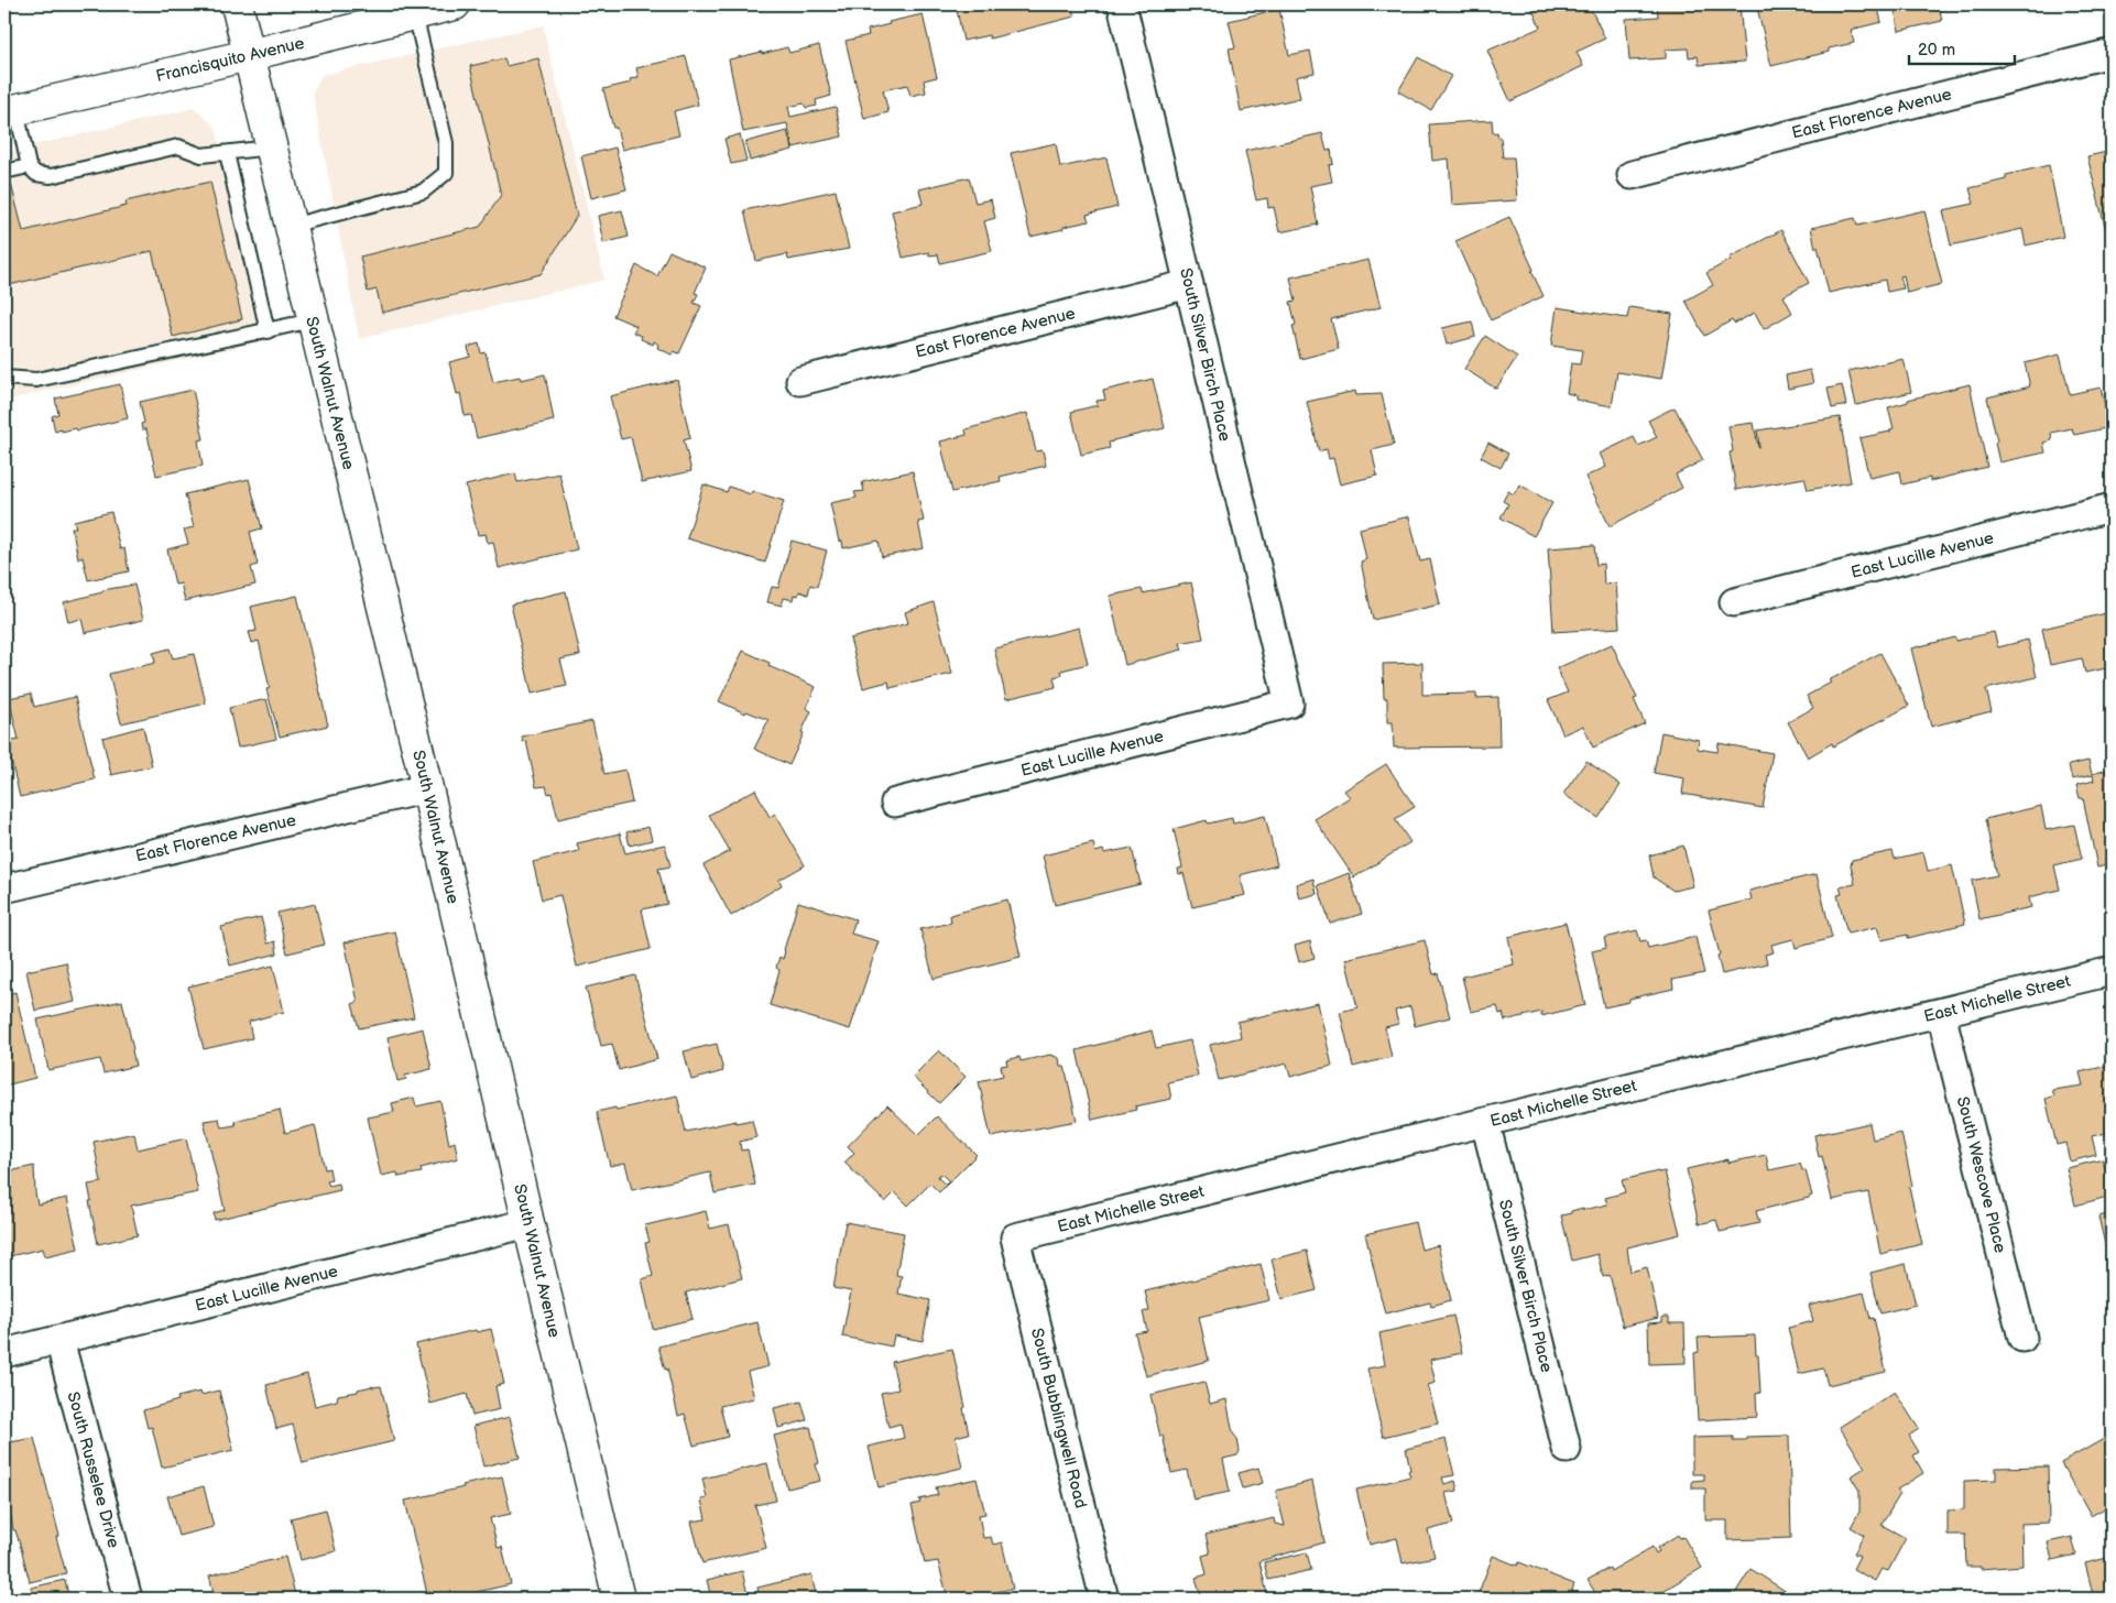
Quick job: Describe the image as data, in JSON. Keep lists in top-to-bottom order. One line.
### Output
{"streets":{"street":["Francisquito Avenue","East Florence Avenue","South Silver Birch Place","South Walnut Avenue","East Lucille Avenue","East Michelle Street","South Wescove Place","South Bubblingwell Road","South Russelee Drive"]},"crossings":[["Francisquito Avenue","South Walnut Avenue"],["East Florence Avenue","South Silver Birch Place"],["East Florence Avenue","South Walnut Avenue"],["South Silver Birch Place","East Lucille Avenue"],["South Silver Birch Place","East Michelle Street"],["South Walnut Avenue","East Lucille Avenue"],["East Lucille Avenue","South Russelee Drive"],["East Michelle Street","South Wescove Place"],["East Michelle Street","South Bubblingwell Road"]],"scale_bar":"20 m"}
